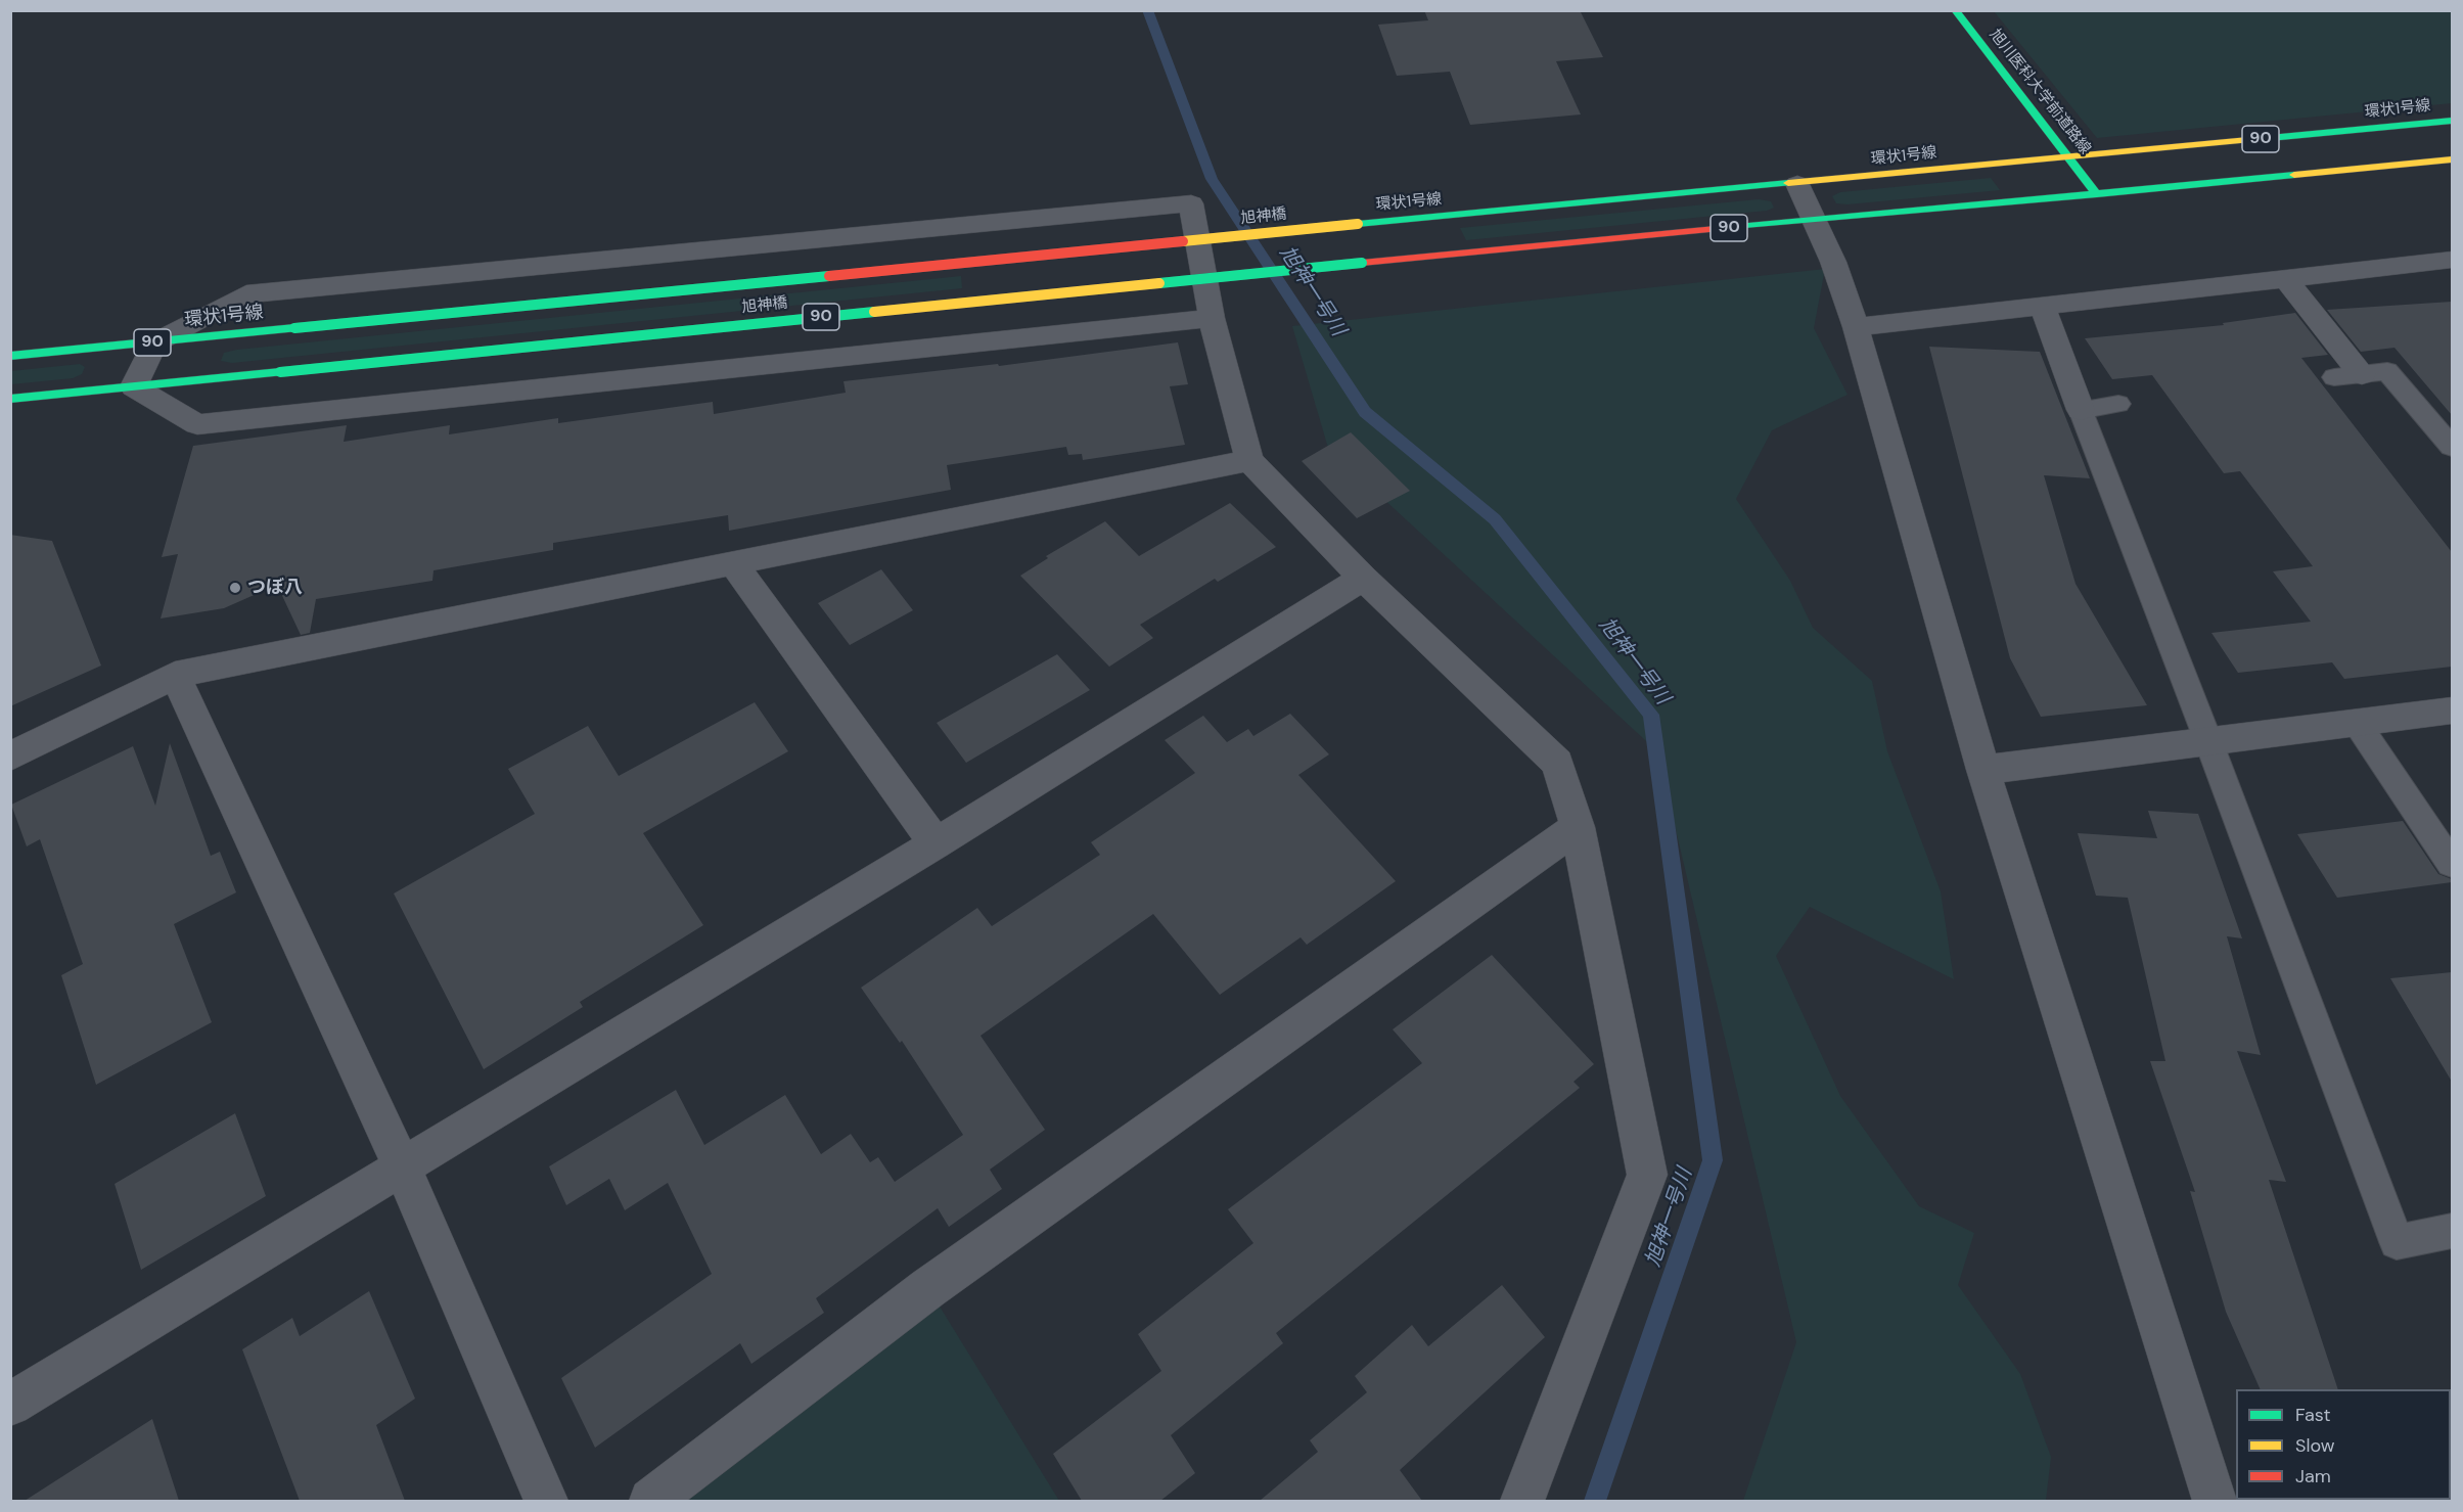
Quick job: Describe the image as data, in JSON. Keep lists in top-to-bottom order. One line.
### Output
{"streets":{"main road":["旭川医科大学前道路線","環状1号線","90","旭神橋"]},"crossings":[["旭川医科大学前道路線","環状1号線"],["旭川医科大学前道路線","90"],["環状1号線","旭神橋"],["90","旭神橋"]],"water":["旭神一号川"],"places":["つぼ八"],"legend":["Fast","Slow","Jam"]}
